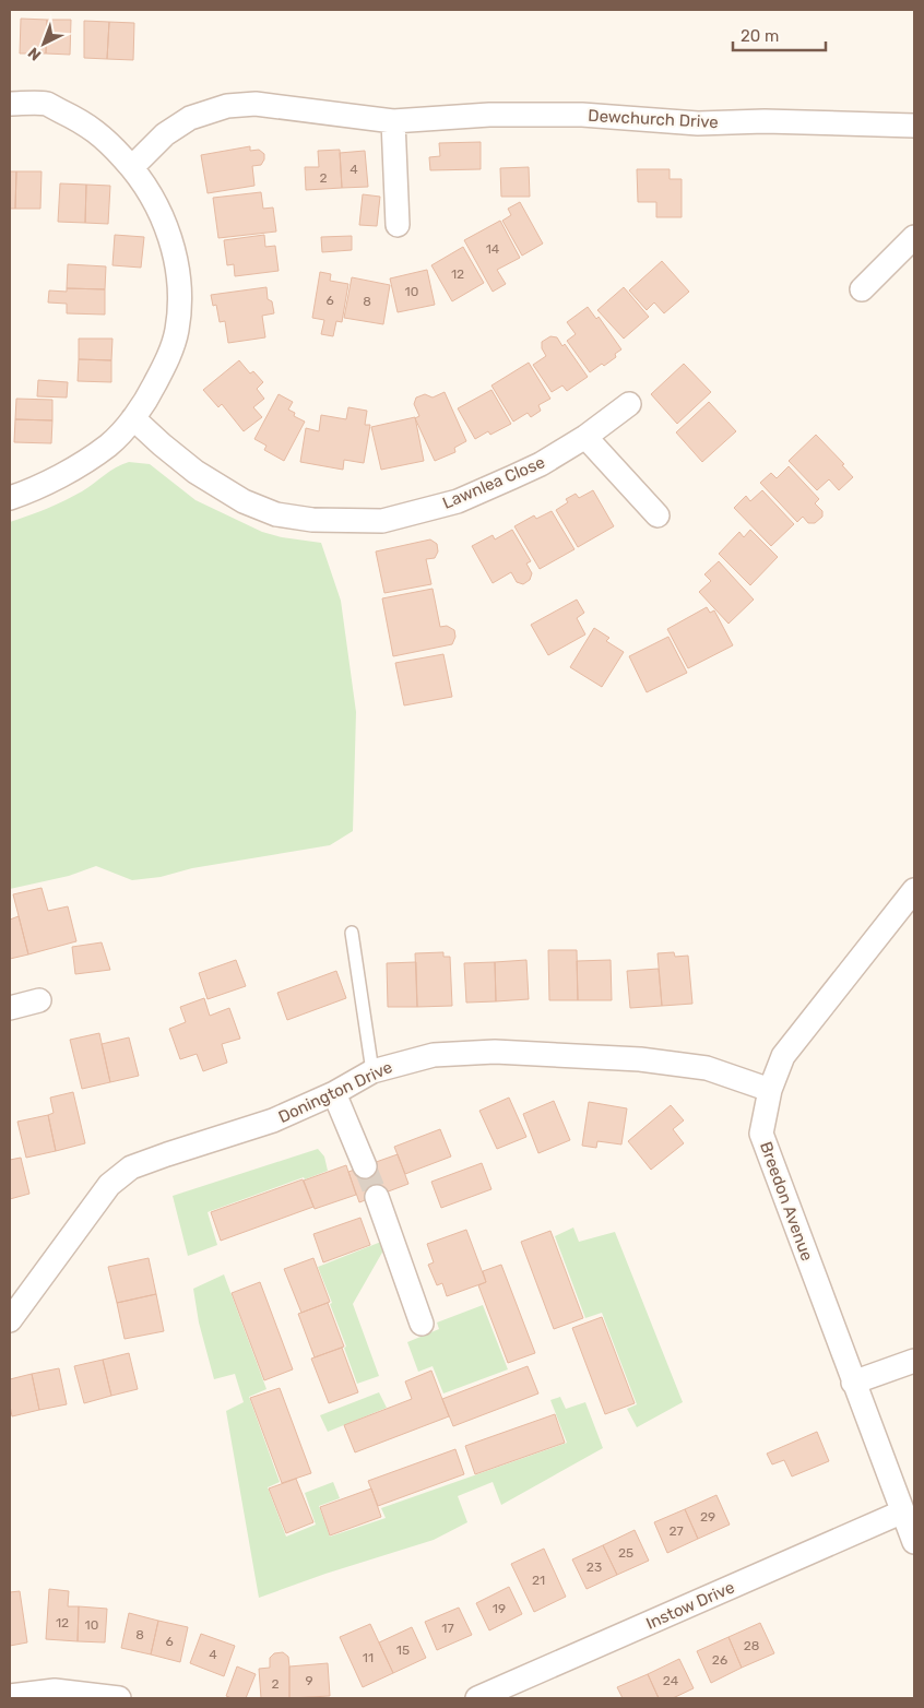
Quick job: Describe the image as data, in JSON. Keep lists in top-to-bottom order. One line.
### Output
{"streets":{"street":["Dewchurch Drive","Lawnlea Close","Donington Drive","Breedon Avenue","Instow Drive"]},"crossings":[["Donington Drive","Breedon Avenue"],["Breedon Avenue","Instow Drive"]],"house_numbers":["4","2","14","12","10","6","8","29","27","25","23","21","19","12","10","17","8","6","28","15","4","11","26","9","24","2"],"scale_bar":"20 m","north":"bottom left"}
